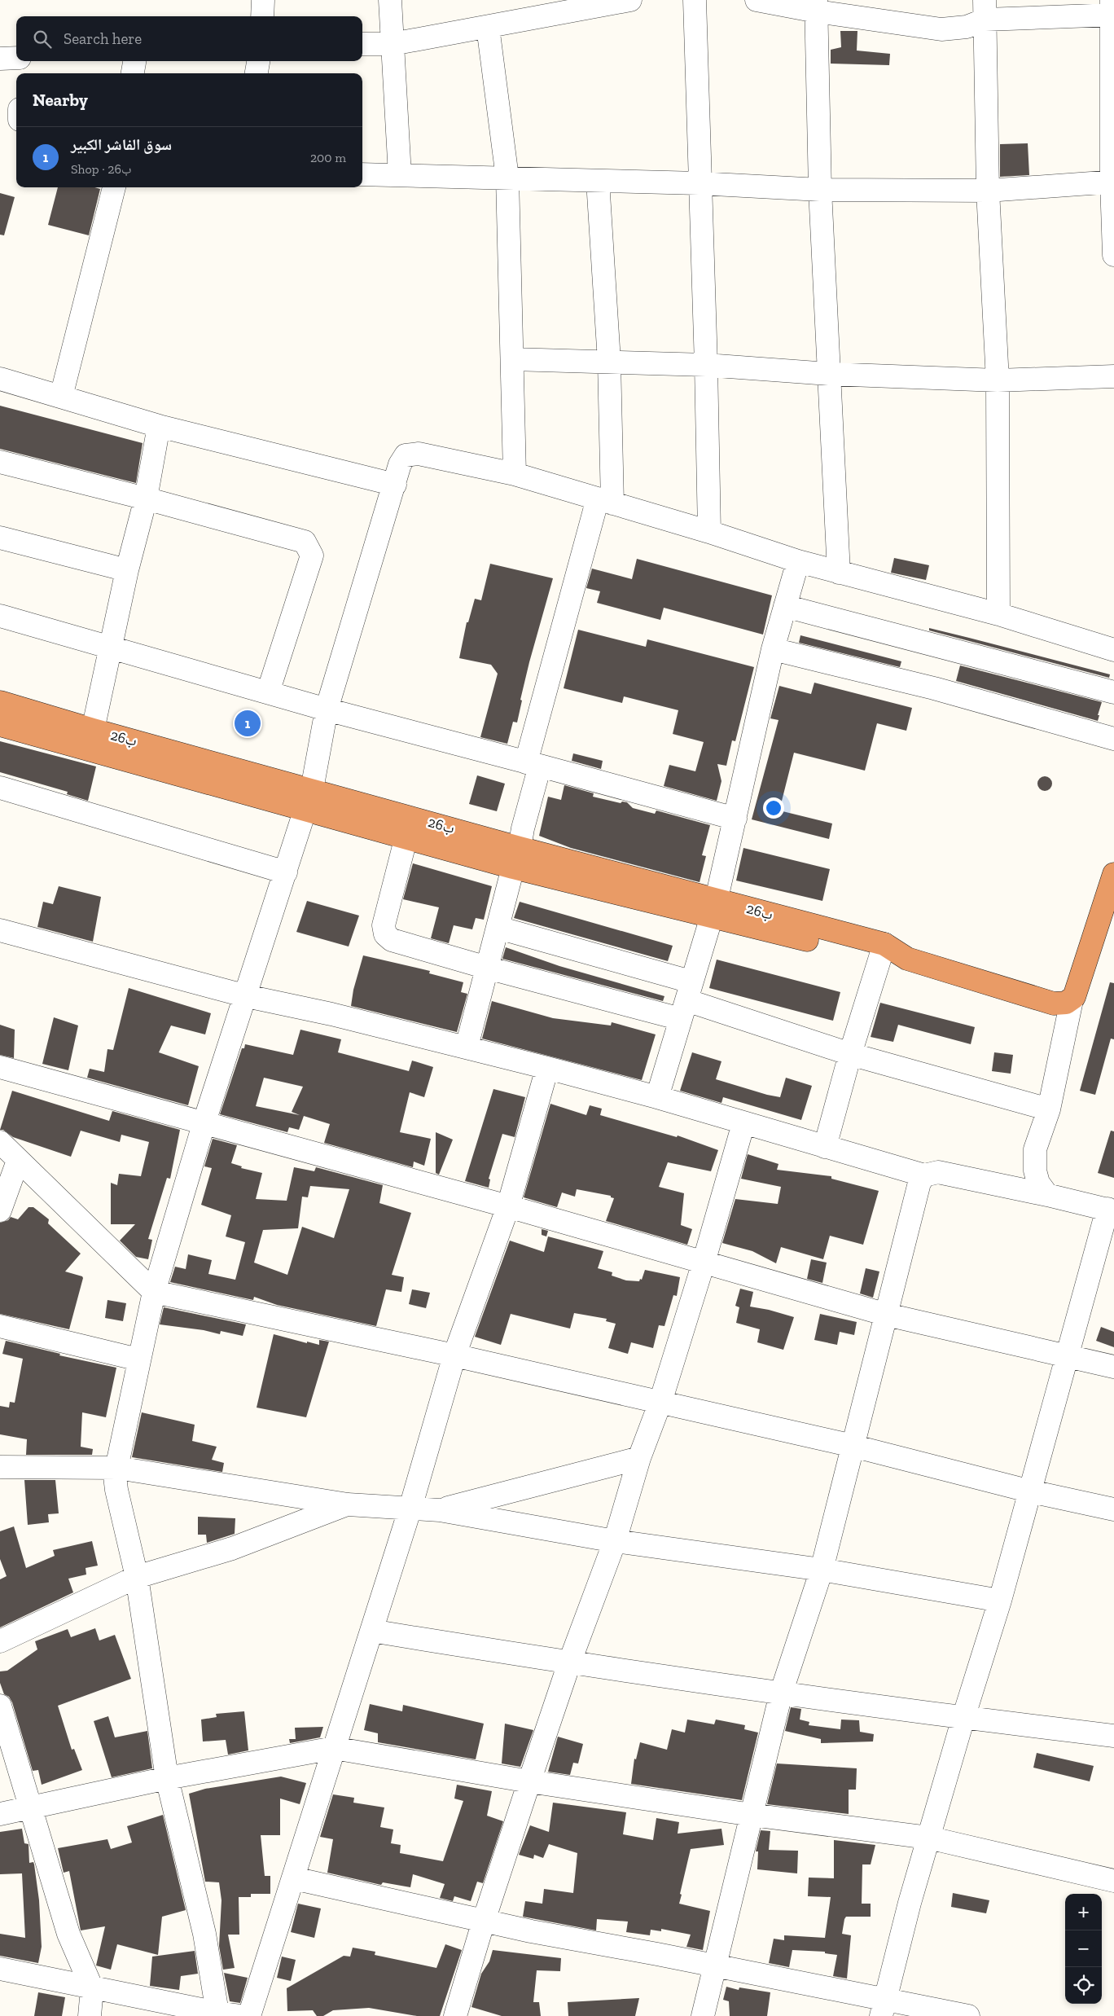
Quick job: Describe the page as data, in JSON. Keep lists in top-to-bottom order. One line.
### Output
{"streets":{"highway":["26ب"]},"page":{"search":"Search here","heading":"Nearby","list":[{"mark":"1","name":"سوق الفاشر الكبير","note":"Shop · 26ب","value":"200 m"}],"pins":"1","map_buttons":["+","−"]}}
